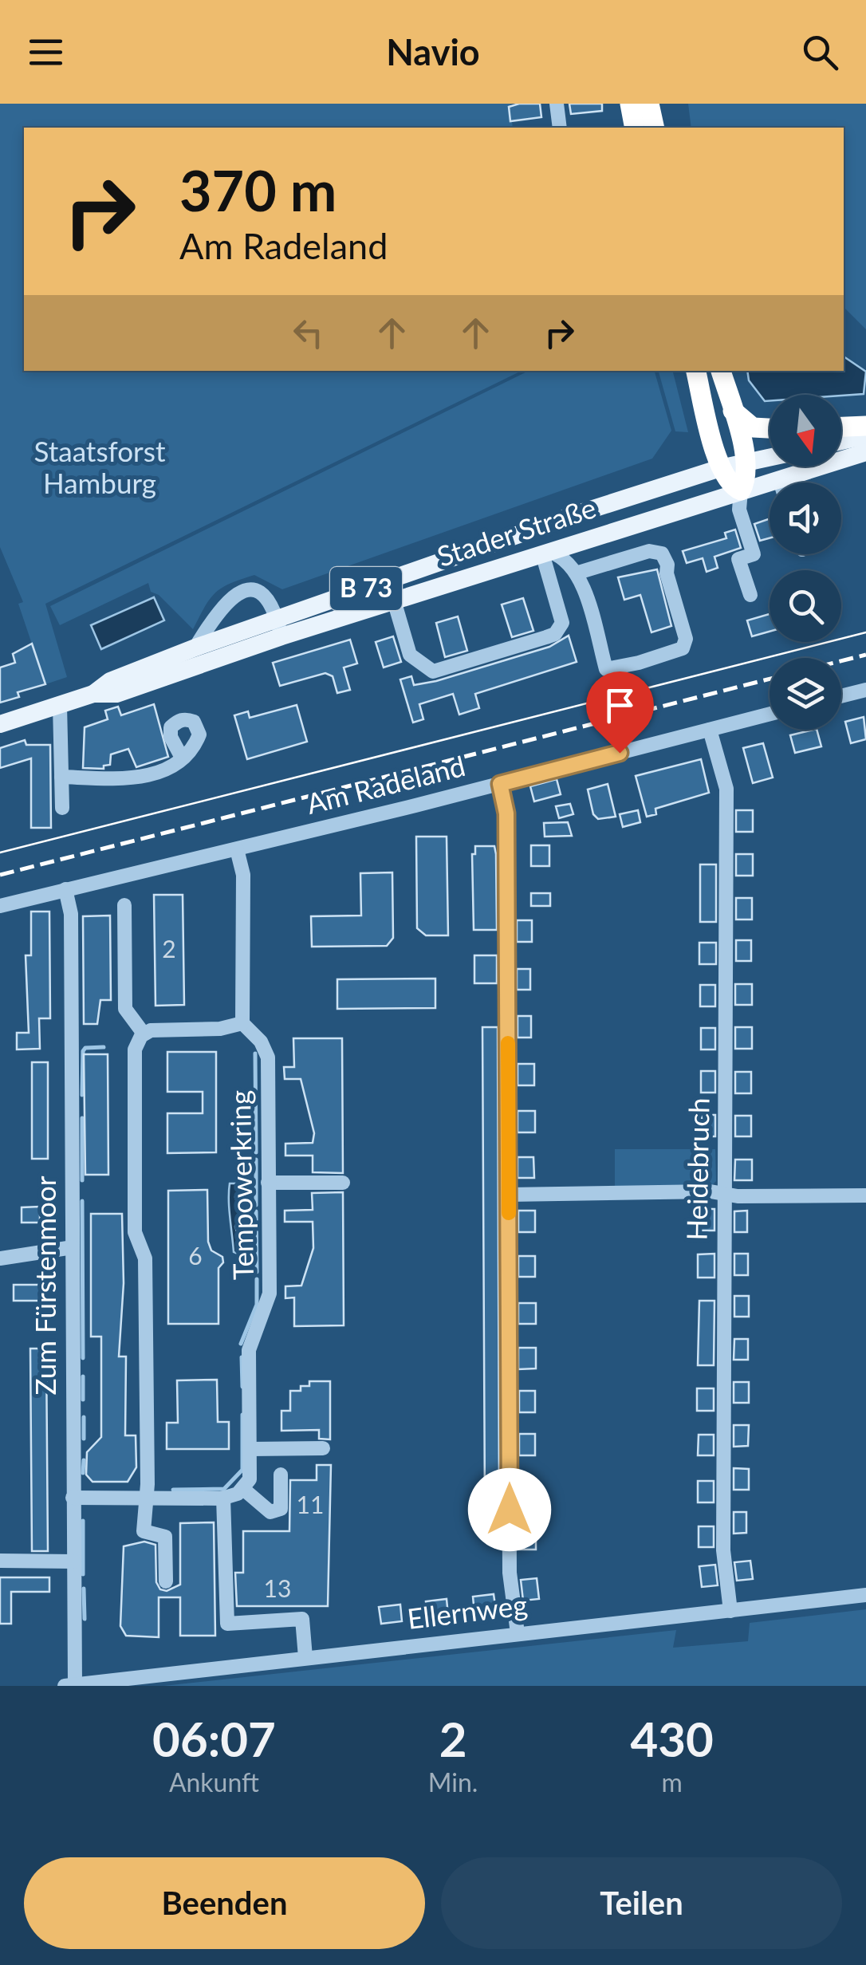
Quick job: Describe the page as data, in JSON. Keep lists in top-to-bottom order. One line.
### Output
{"streets":{"main road":["Stader Straße","B 73"],"street":["Am Radeland","Heidebruch","Tempowerkring","Zum Fürstenmoor","Ellernweg"]},"crossings":[["Am Radeland","Heidebruch"],["Am Radeland","Zum Fürstenmoor"],["Heidebruch","Ellernweg"],["Zum Fürstenmoor","Ellernweg"]],"parks":["Staatsforst Hamburg"],"house_numbers":["2","6","11","13"],"north":"bottom","page":{"header":"Navio","turn":["370 m","Am Radeland"],"eta":["06:07","Ankunft","2","Min.","430","m"],"buttons":["Beenden","Teilen"]}}
